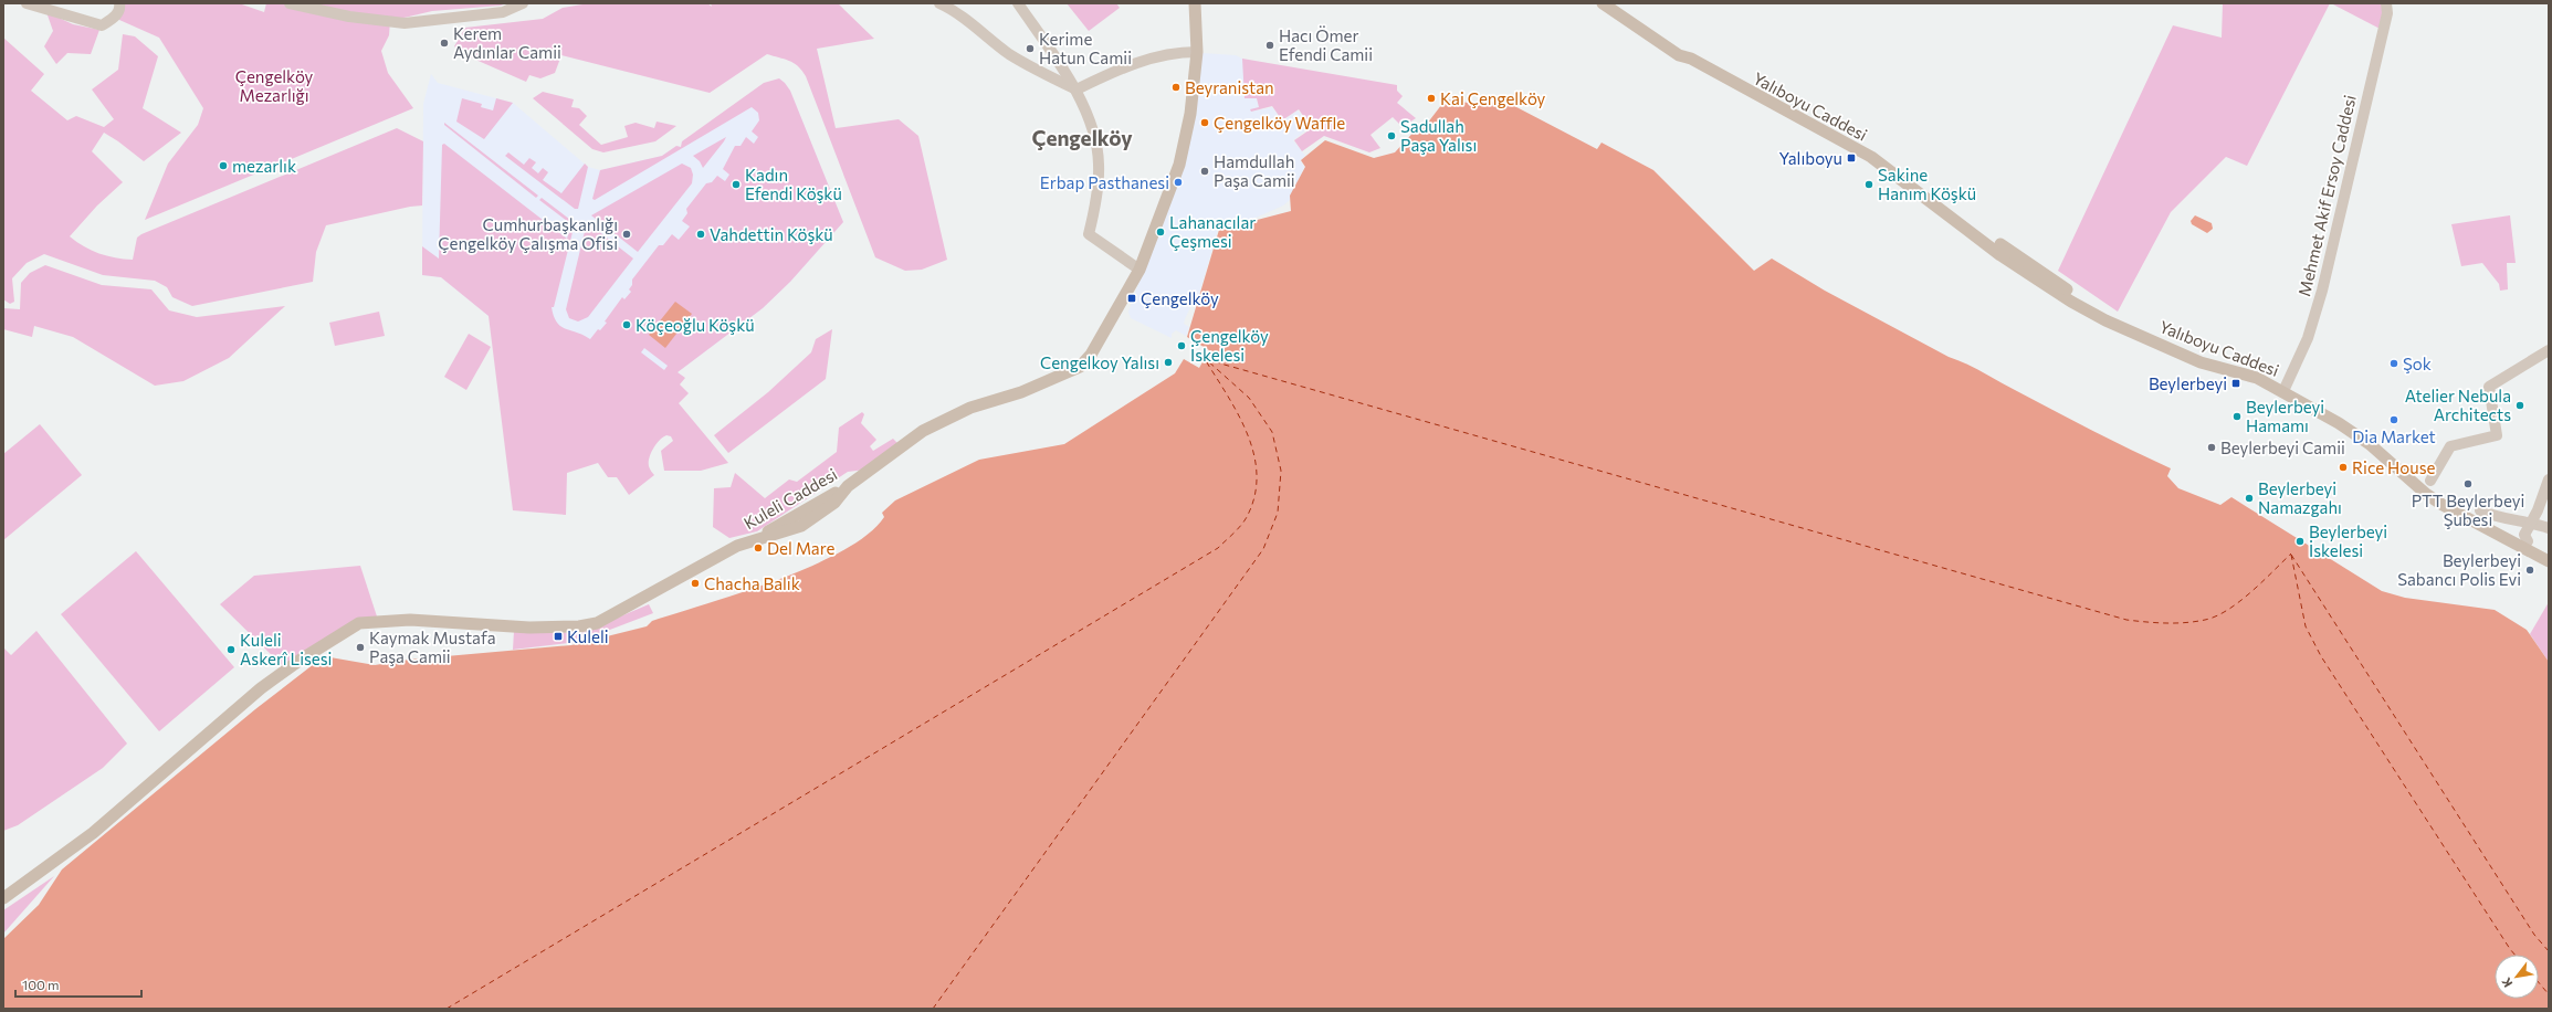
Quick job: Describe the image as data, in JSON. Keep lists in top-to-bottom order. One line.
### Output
{"streets":{"main road":["Yalıboyu Caddesi","Kuleli Caddesi"],"street":["Mehmet Akif Ersoy Caddesi"]},"crossings":[["Yalıboyu Caddesi","Mehmet Akif Ersoy Caddesi"]],"districts":["Çengelköy"],"parks":["Çengelköy Mezarlığı"],"places":{"other":["Kerem Aydınlar Camii","Hacı Ömer Efendi Camii","Kerime Hatun Camii","Beyranistan","Kai Çengelköy","Çengelköy Waffle","Sadullah Paşa Yalısı","mezarlık","Hamdullah Paşa Camii","Erbap Pasthanesi","Kadın Efendi Köşkü","Sakine Hanım Köşkü","Lahanacılar Çeşmesi","Cumhurbaşkanlığı Çengelköy Çalışma Ofisi","Vahdettin Köşkü","Köçeoğlu Köşkü","Çengelköy İskelesi","Cengelkoy Yalısı","Şok","Atelier Nebula Architects","Beylerbeyi Hamamı","Dia Market","Beylerbeyi Camii","Rice House","PTT Beylerbeyi Şubesi","Beylerbeyi Namazgahı","Beylerbeyi İskelesi","Del Mare","Beylerbeyi Sabancı Polis Evi","Chacha Balık","Kaymak Mustafa Paşa Camii","Kuleli Askerî Lisesi"],"transit":["Yalıboyu","Çengelköy","Beylerbeyi","Kuleli"]},"scale_bar":"100 m","north":"bottom left"}
